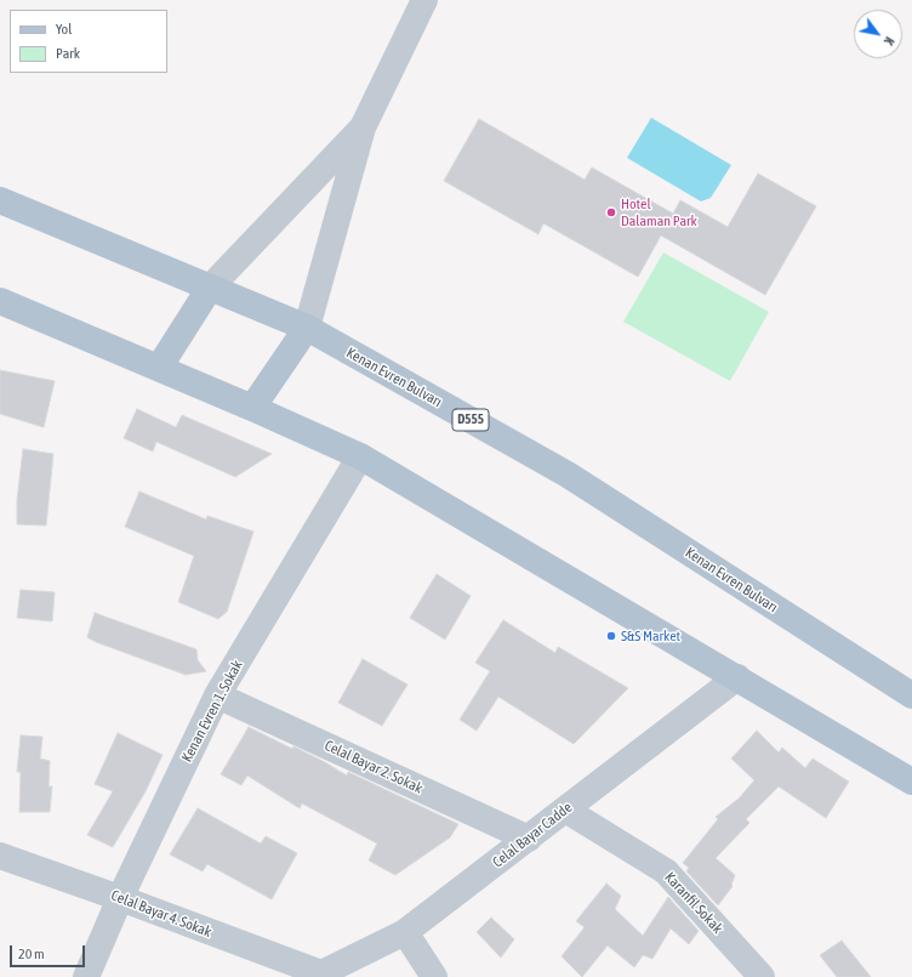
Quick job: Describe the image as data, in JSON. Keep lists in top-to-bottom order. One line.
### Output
{"streets":{"main road":["Kenan Evren Bulvarı","D555"],"street":["Kenan Evren 1. Sokak","Celal Bayar 2. Sokak","Celal Bayar Cadde","Karanfil Sokak","Celal Bayar 4. Sokak"]},"crossings":[["Kenan Evren 1. Sokak","Celal Bayar 2. Sokak"],["Kenan Evren 1. Sokak","Celal Bayar 4. Sokak"],["Celal Bayar 2. Sokak","Celal Bayar Cadde"],["Celal Bayar Cadde","Karanfil Sokak"],["Celal Bayar Cadde","Celal Bayar 4. Sokak"]],"places":["Hotel Dalaman Park","S&S Market"],"legend":["Yol","Park"],"scale_bar":"20 m","north":"bottom right"}
